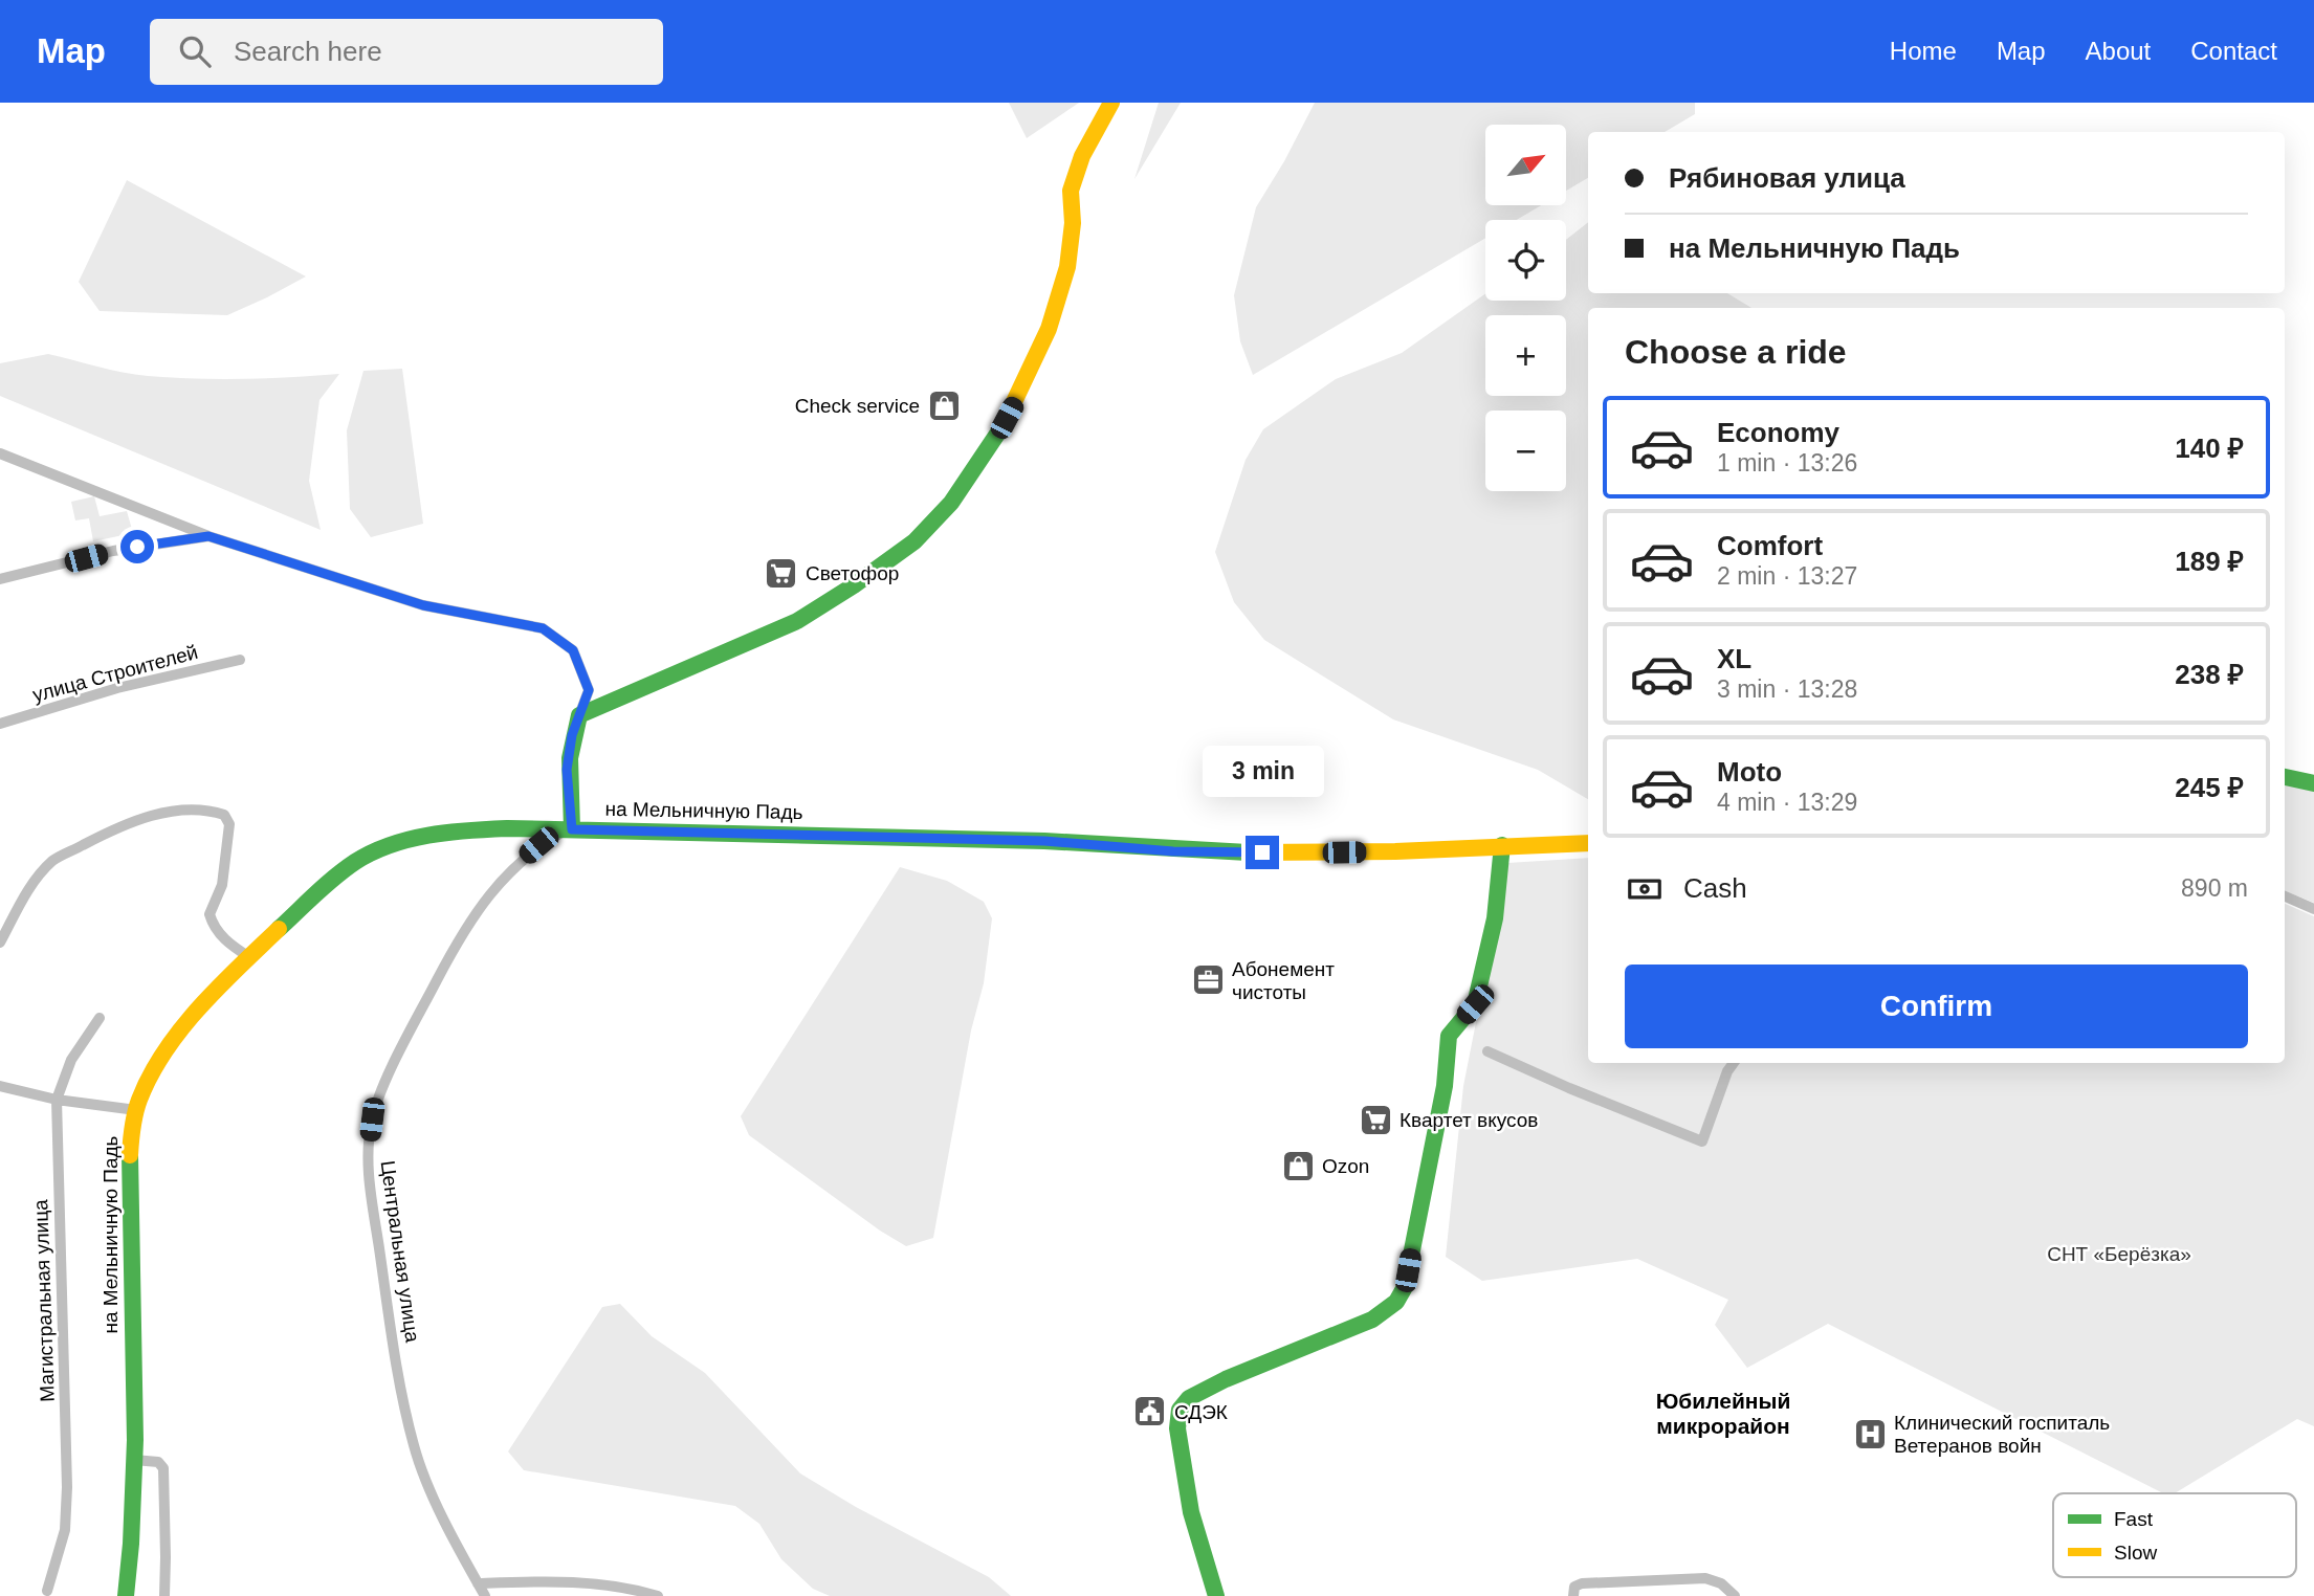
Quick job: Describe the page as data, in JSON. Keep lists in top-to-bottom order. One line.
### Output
{"streets":{"street":["улица Строителей","на Мельничную Падь","Центральная улица","Магистральная улица"]},"crossings":[["на Мельничную Падь","Центральная улица"]],"districts":["Юбилейный микрорайон"],"parks":["СНТ «Берёзка»"],"places":{"shop":["Check service","Ozon"],"supermarket":["Светофор","Квартет вкусов"],"office":["Абонемент чистоты"],"public building":["СДЭК"],"hospital":["Клинический госпиталь Ветеранов войн"]},"legend":["Fast","Slow"],"north":"top right","page":{"header":"Map","search":"Search here","nav":["Home","Map","About","Contact"],"map_buttons":["+","−"],"banner":["Рябиновая улица","на Мельничную Падь"],"heading":"Choose a ride","list":[{"name":"Economy","note":"1 min · 13:26","value":"140 ₽"},{"name":"Comfort","note":"2 min · 13:27","value":"189 ₽"},{"name":"XL","note":"3 min · 13:28","value":"238 ₽"},{"name":"Moto","note":"4 min · 13:29","value":"245 ₽"}],"bubble":"3 min","pay":["Cash","890 m"],"buttons":"Confirm"}}
